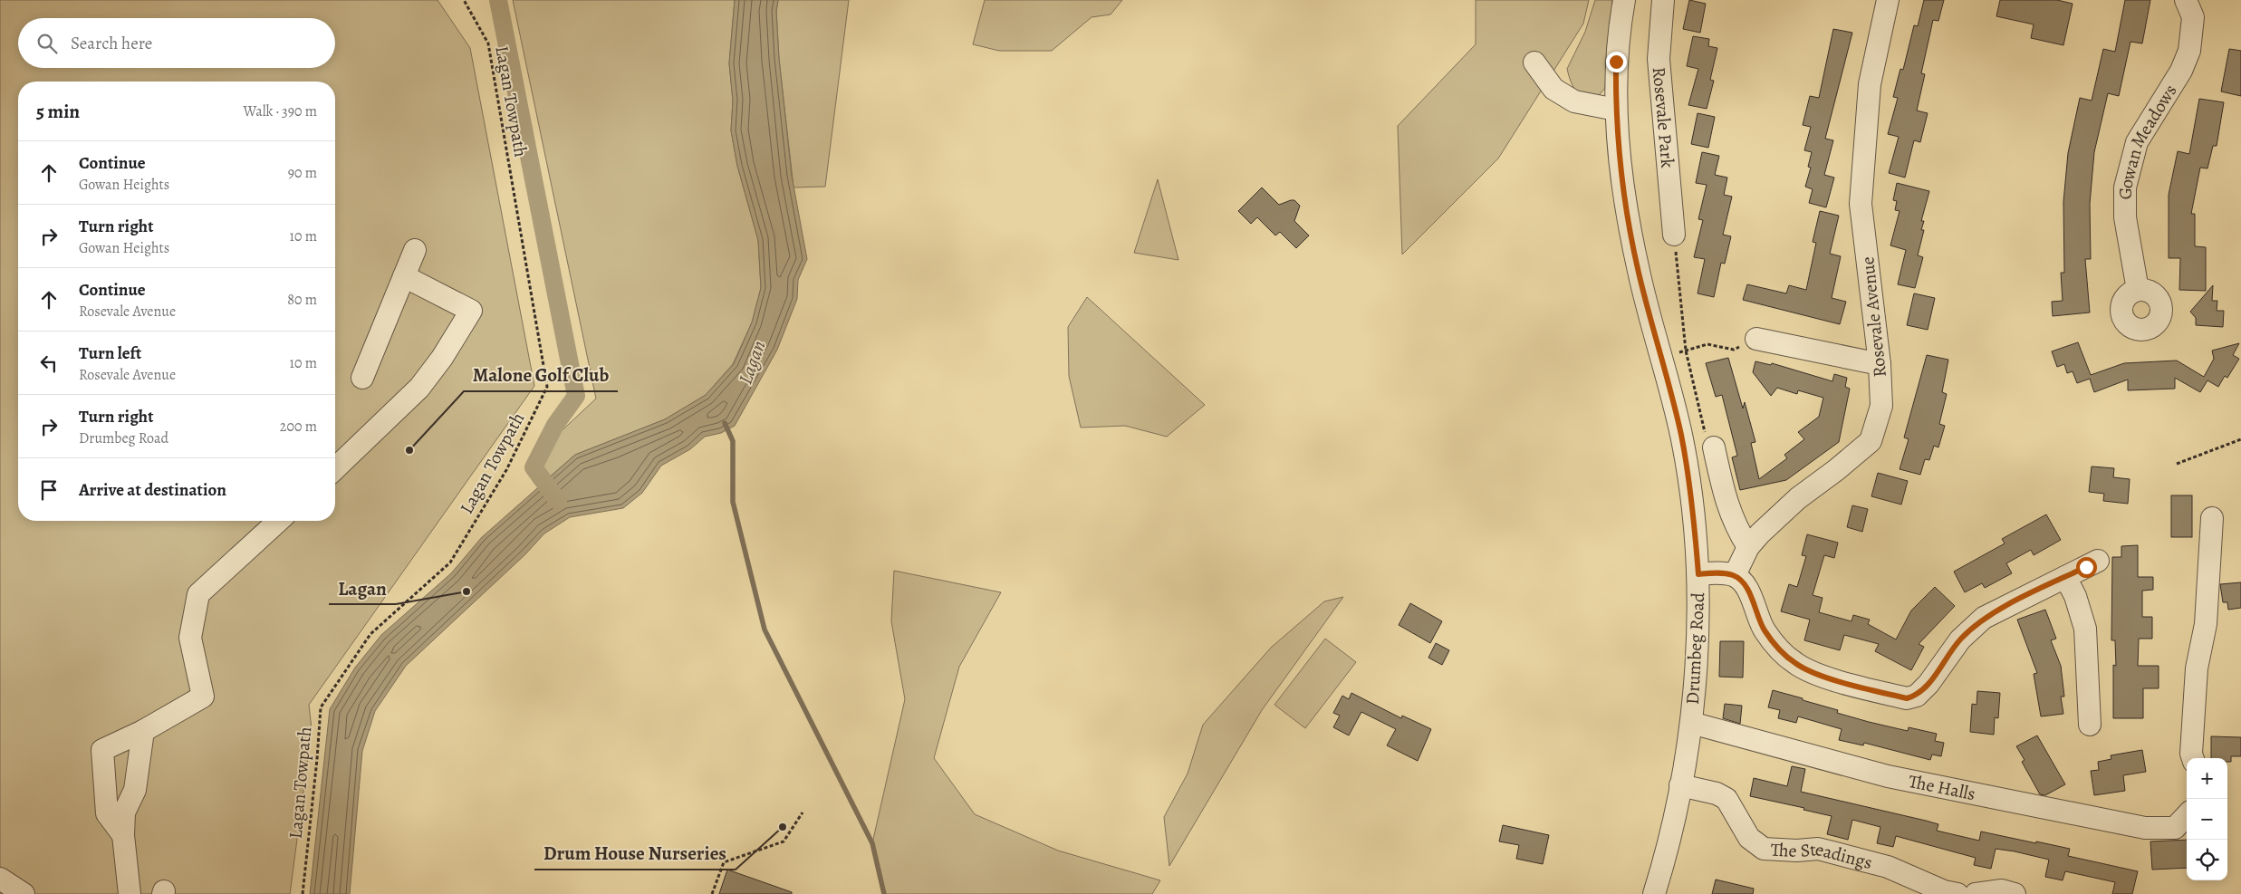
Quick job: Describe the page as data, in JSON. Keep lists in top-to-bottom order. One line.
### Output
{"streets":{"street":["Rosevale Park","Gowan Meadows","Rosevale Avenue","Drumbeg Road","The Halls","The Steadings"],"path":["Lagan Towpath"]},"crossings":[["Drumbeg Road","The Halls"],["Drumbeg Road","The Steadings"]],"water":["Lagan"],"places":["Malone Golf Club","Lagan","Drum House Nurseries"],"page":{"search":"Search here","heading":["5 min","Walk · 390 m"],"list":[["Continue","Gowan Heights","90 m"],["Turn right","Gowan Heights","10 m"],["Continue","Rosevale Avenue","80 m"],["Turn left","Rosevale Avenue","10 m"],["Turn right","Drumbeg Road","200 m"],"Arrive at destination"],"map_buttons":["+","−"]}}
